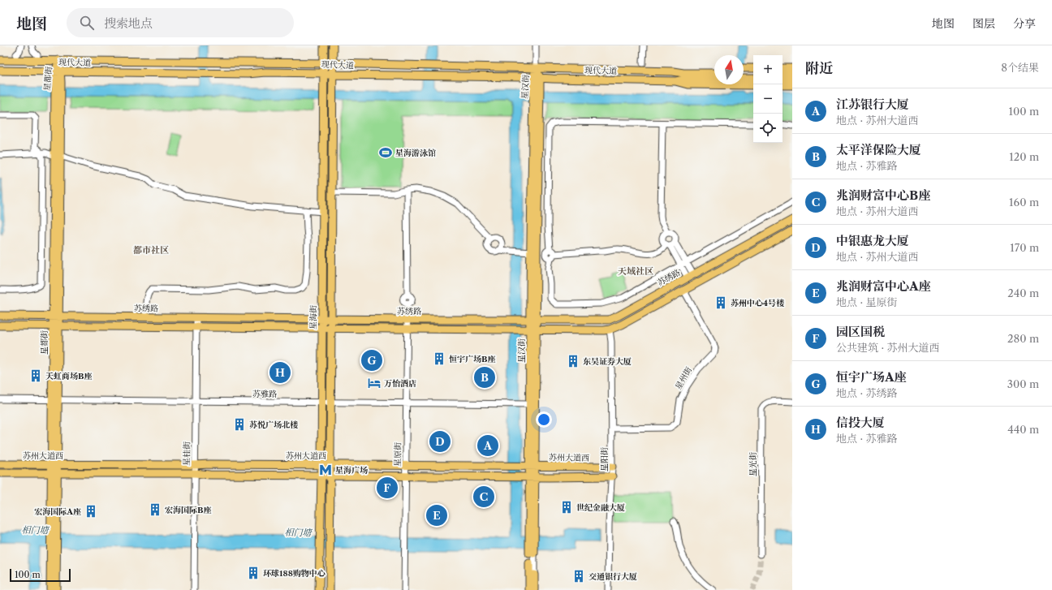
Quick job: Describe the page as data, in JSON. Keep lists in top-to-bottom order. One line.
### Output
{"streets":{"main road":["现代大道","星都街","星汉街","苏绣路","星海街","苏州大道西"],"street":["星州街","苏雅路","星桂街","星原街","星阳街","星光街"]},"crossings":[["现代大道","星都街"],["现代大道","星汉街"],["现代大道","星海街"],["星都街","苏绣路"],["星都街","苏雅路"],["星都街","苏州大道西"],["星汉街","苏绣路"],["星汉街","苏雅路"],["星汉街","苏州大道西"],["苏绣路","星海街"],["苏绣路","星桂街"],["苏绣路","星原街"],["星海街","苏雅路"],["星海街","苏州大道西"],["星州街","星阳街"],["苏雅路","星桂街"],["苏雅路","星原街"],["星桂街","苏州大道西"],["星原街","苏州大道西"],["苏州大道西","星阳街"]],"districts":["都市社区","天域社区"],"water":["相门塘"],"places":{"sports":["星海游泳馆"],"building":["苏州中心4号楼","恒宇广场B座","东吴证券大厦","天虹商场B座","苏悦广场北楼","世纪金融大厦","宏海国际B座","宏海国际A座","环球188购物中心","交通银行大厦"],"hotel":["万怡酒店"],"metro station":["星海广场"]},"scale_bar":"100 m","north":"top","page":{"header":"地图","search":"搜索地点","nav":["地图","图层","分享"],"heading":["附近","8个结果"],"map_buttons":["+","−"],"list":[{"mark":"A","name":"江苏银行大厦","note":"地点 · 苏州大道西","value":"100 m"},{"mark":"B","name":"太平洋保险大厦","note":"地点 · 苏雅路","value":"120 m"},{"mark":"C","name":"兆润财富中心B座","note":"地点 · 苏州大道西","value":"160 m"},{"mark":"D","name":"中银惠龙大厦","note":"地点 · 苏州大道西","value":"170 m"},{"mark":"E","name":"兆润财富中心A座","note":"地点 · 星原街","value":"240 m"},{"mark":"F","name":"园区国税","note":"公共建筑 · 苏州大道西","value":"280 m"},{"mark":"G","name":"恒宇广场A座","note":"地点 · 苏绣路","value":"300 m"},{"mark":"H","name":"信投大厦","note":"地点 · 苏雅路","value":"440 m"}],"pins":["G","H","B","D","A","F","C","E"],"scale":"100 m"}}
